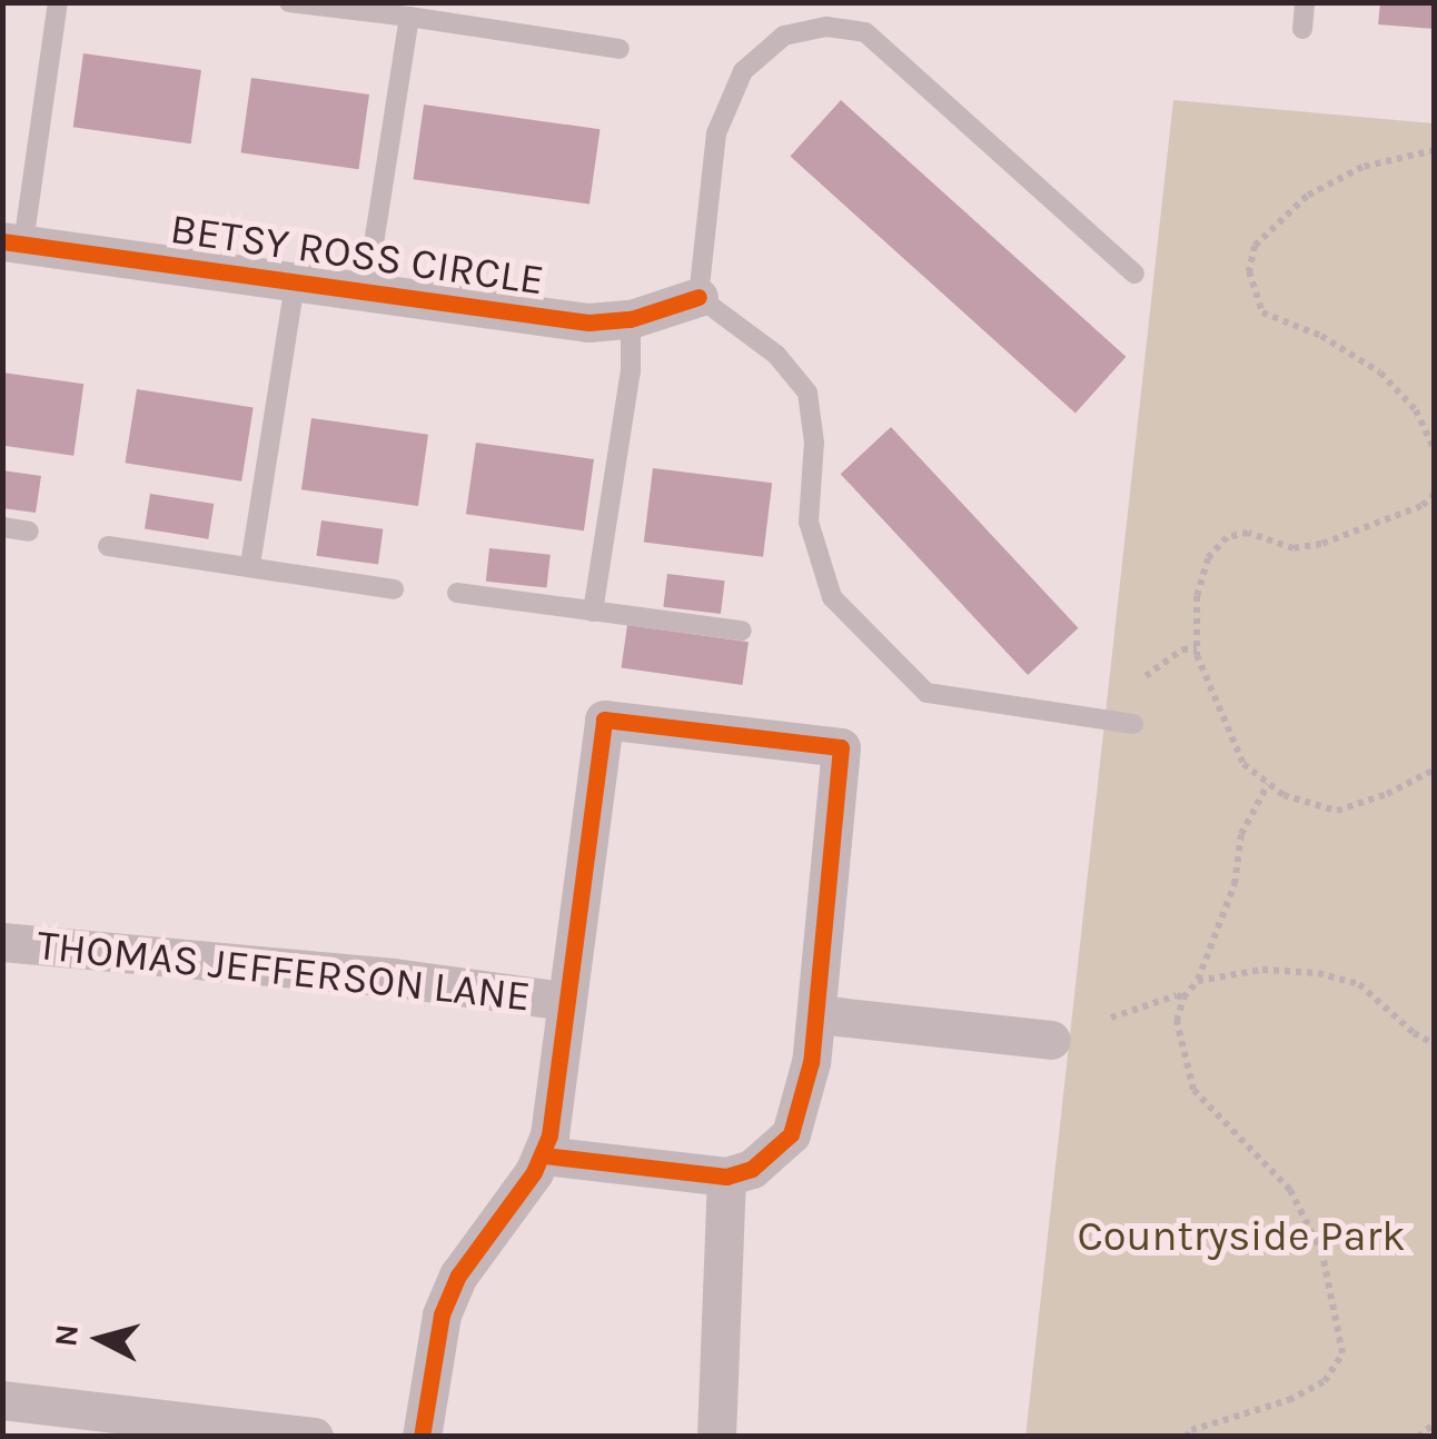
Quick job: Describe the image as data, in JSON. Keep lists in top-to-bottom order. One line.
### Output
{"streets":{"street":["BETSY ROSS CIRCLE","THOMAS JEFFERSON LANE"]},"parks":["Countryside Park"],"north":"left"}
